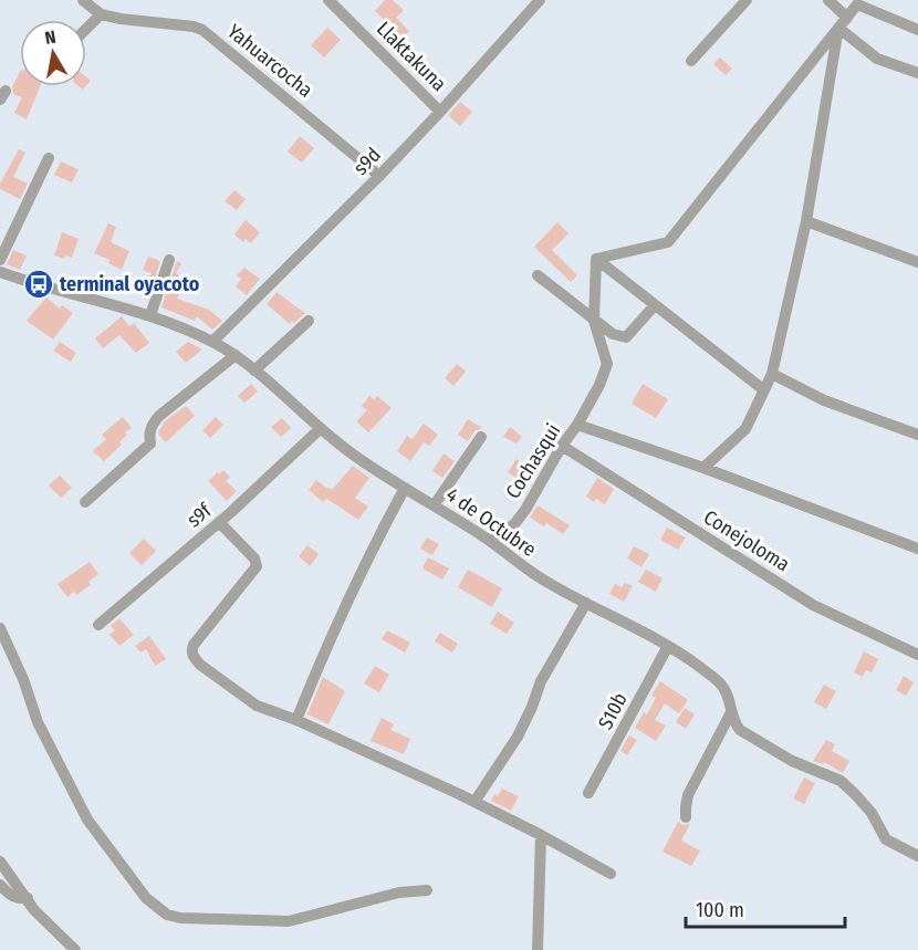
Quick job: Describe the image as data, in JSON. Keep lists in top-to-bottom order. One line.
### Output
{"streets":{"street":["Llaktakuna","Yahuarcocha","s9d","Cochasqui","s9f","4 de Octubre","Conejoloma","S10b"]},"crossings":[["Llaktakuna","s9d"],["Yahuarcocha","s9d"],["s9d","4 de Octubre"],["Cochasqui","4 de Octubre"],["Cochasqui","Conejoloma"],["s9f","4 de Octubre"],["4 de Octubre","S10b"]],"places":{"bus stop":["terminal oyacoto"]},"scale_bar":"100 m","north":"top"}
